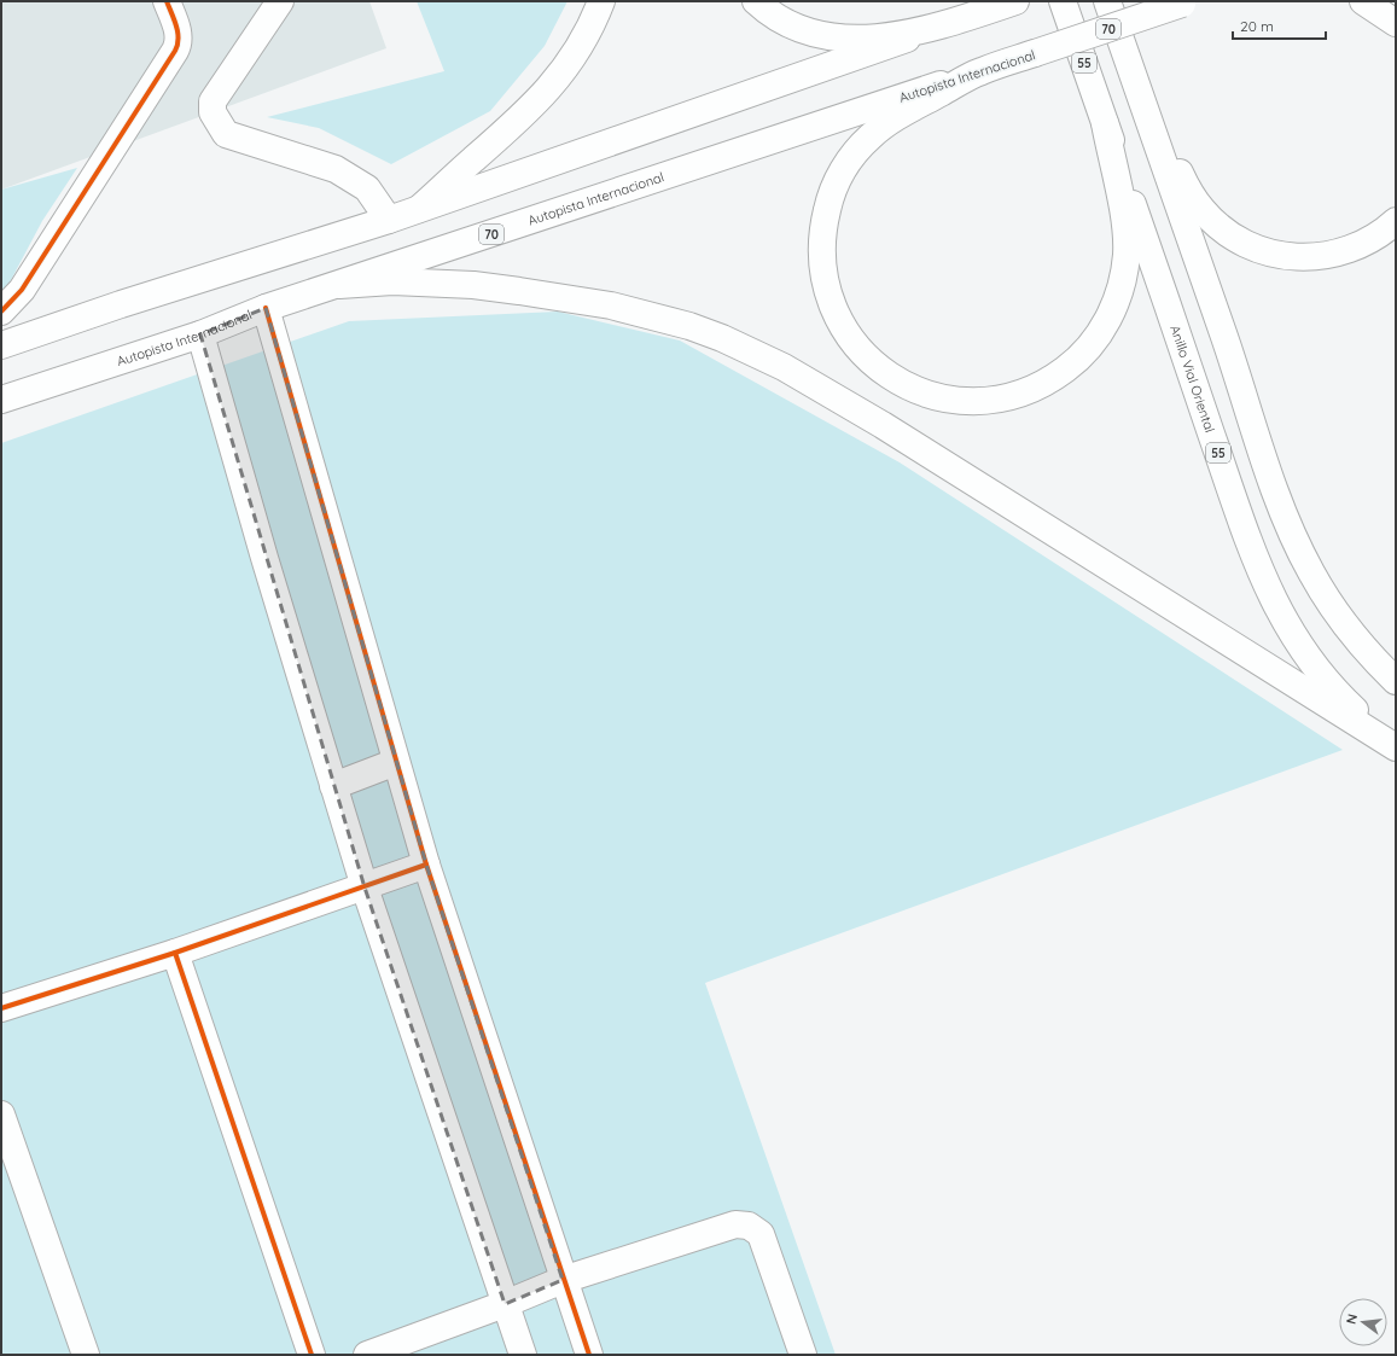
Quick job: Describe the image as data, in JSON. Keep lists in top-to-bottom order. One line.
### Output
{"streets":{"main road":["70","55","Autopista Internacional","Anillo Vial Oriental"]},"scale_bar":"20 m","north":"left"}
